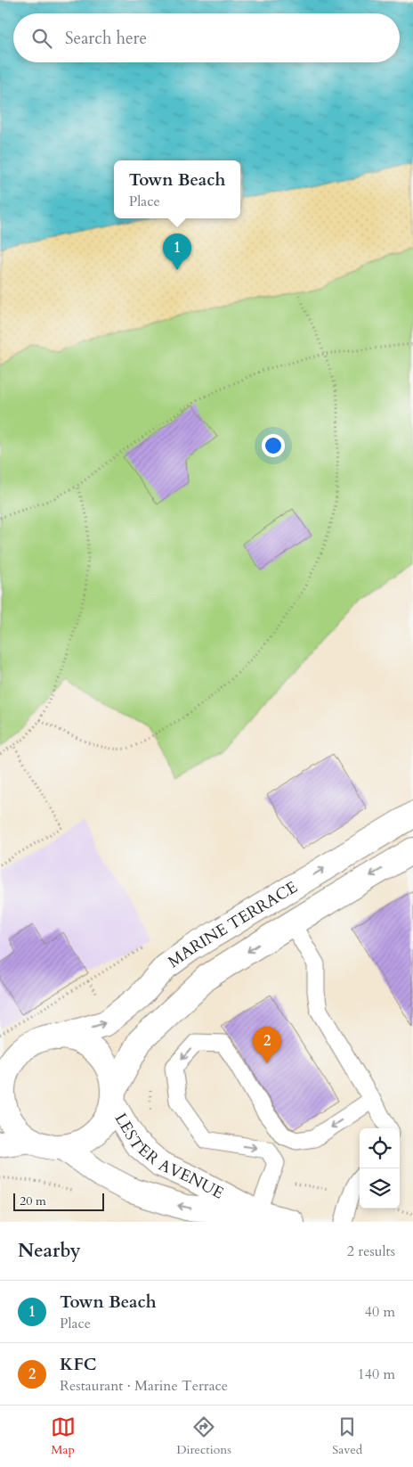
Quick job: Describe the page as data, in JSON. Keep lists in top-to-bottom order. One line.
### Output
{"streets":{"main road":["MARINE TERRACE","LESTER AVENUE"]},"crossings":[["MARINE TERRACE","LESTER AVENUE"]],"scale_bar":"20 m","page":{"search":"Search here","popup":["Town Beach","Place"],"pins":["1","2"],"scale":"20 m","heading":["Nearby","2 results"],"list":[{"mark":"1","name":"Town Beach","note":"Place","value":"40 m"},{"mark":"2","name":"KFC","note":"Restaurant · Marine Terrace","value":"140 m"}],"nav":["Map","Directions","Saved"]}}
